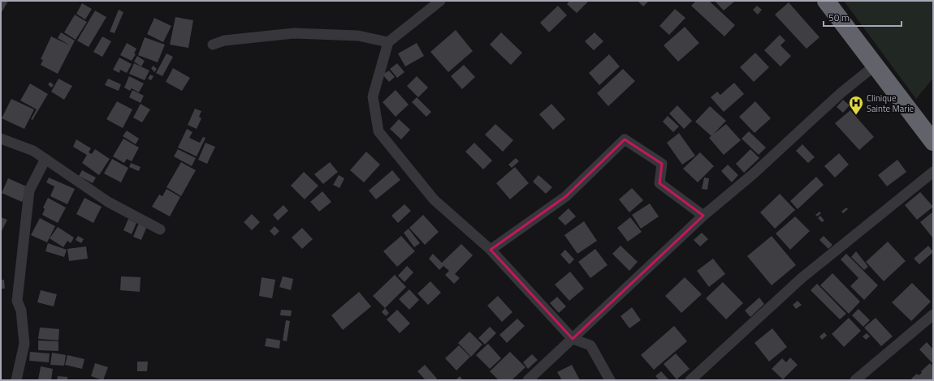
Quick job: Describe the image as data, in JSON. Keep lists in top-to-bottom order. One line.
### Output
{"places":{"hospital":["Clinique Sainte Marie"]},"scale_bar":"50 m"}
